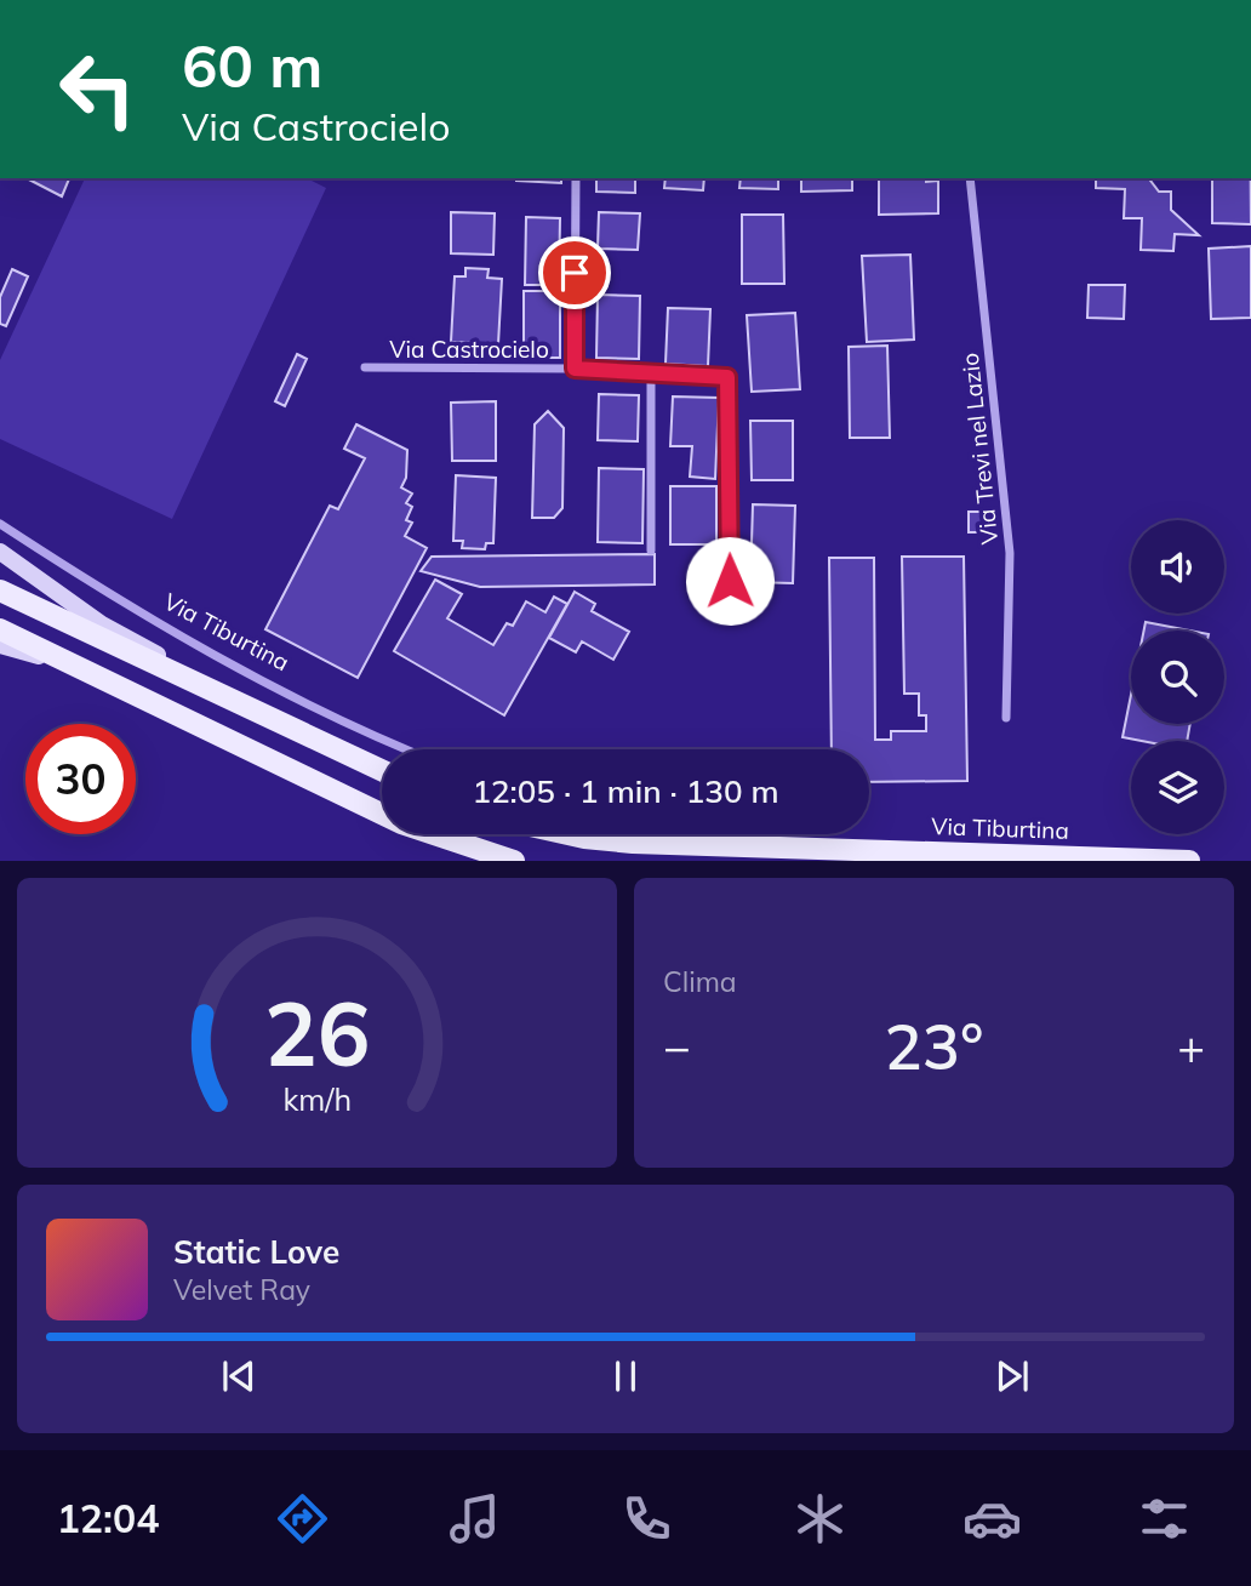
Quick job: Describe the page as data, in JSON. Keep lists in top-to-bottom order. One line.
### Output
{"streets":{"main road":["Via Tiburtina"],"street":["Via Castrocielo","Via Trevi nel Lazio"]},"page":{"turn":["60 m","Via Castrocielo"],"limit":"30","trip":"12:05 · 1 min · 130 m","tile":"Clima","heat":["−","23°","+"],"song":["Static Love","Velvet Ray"],"tabs":"12:04","gauge":["26","km/h"]}}
